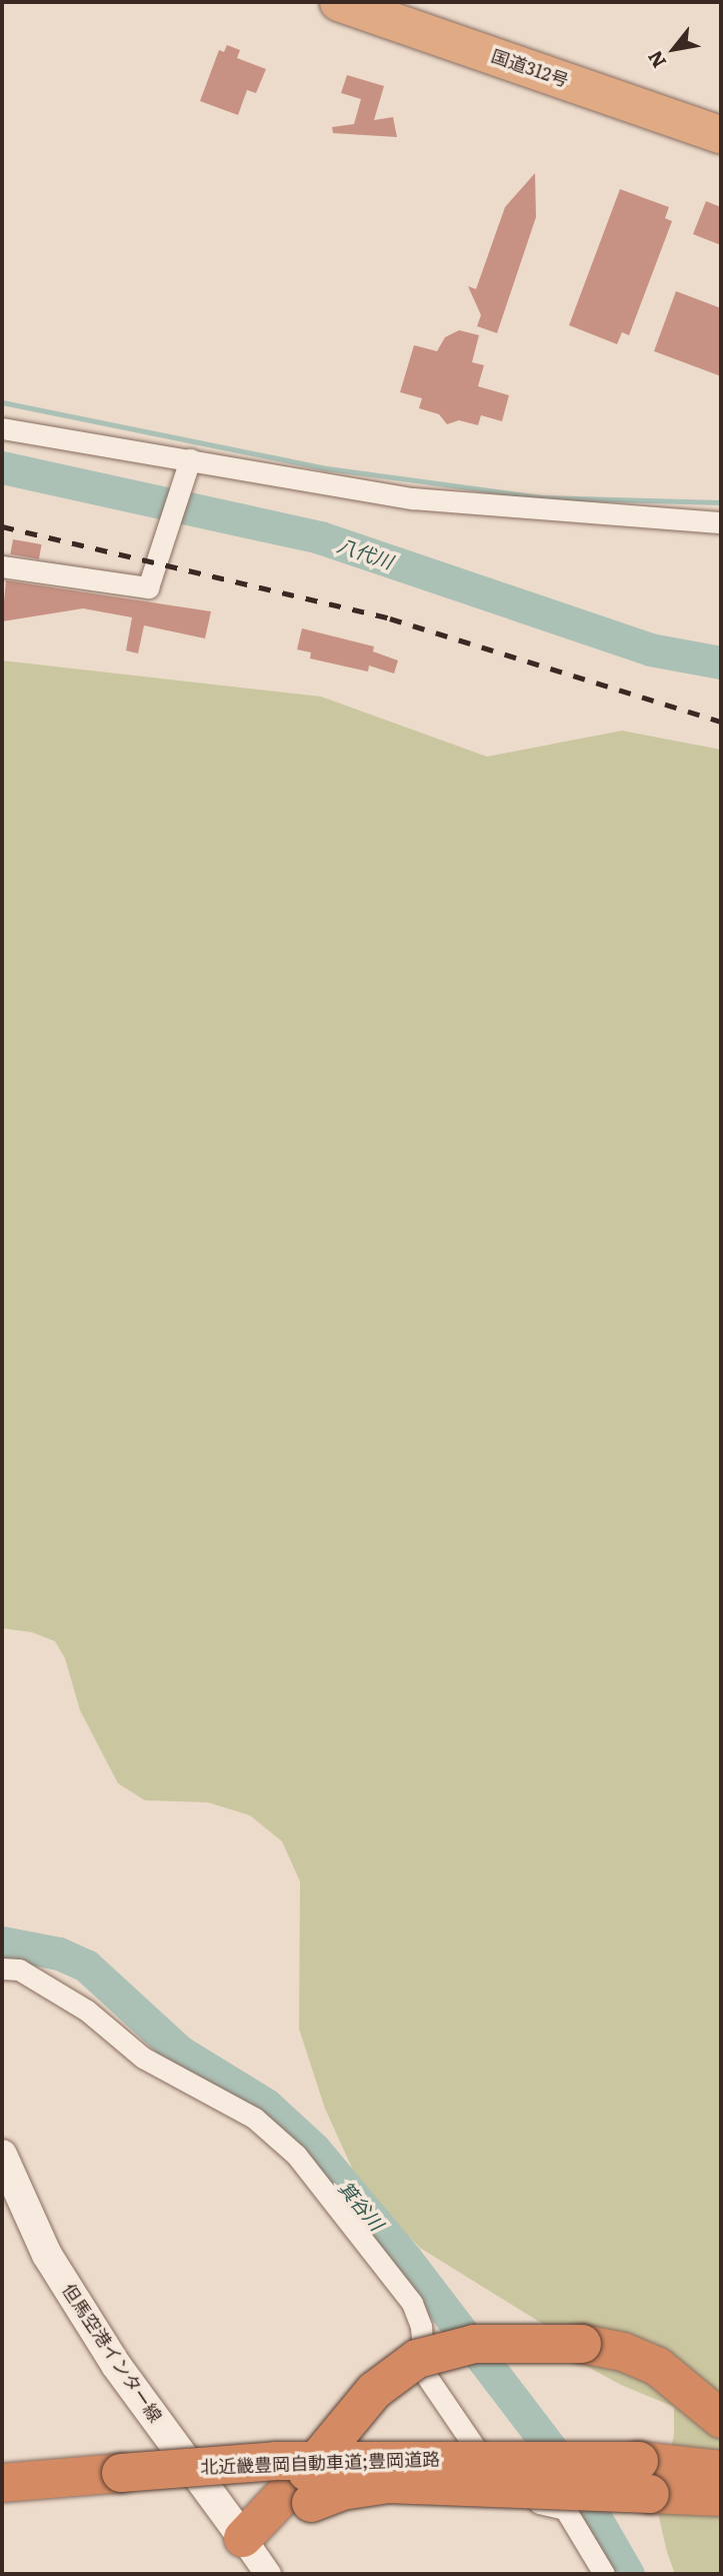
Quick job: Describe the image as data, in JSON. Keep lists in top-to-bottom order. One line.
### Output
{"streets":{"highway":["国道312号","北近畿豊岡自動車道;豊岡道路"],"main road":["但馬空港インター線"]},"water":["八代川","箕谷川"],"north":"bottom left"}
